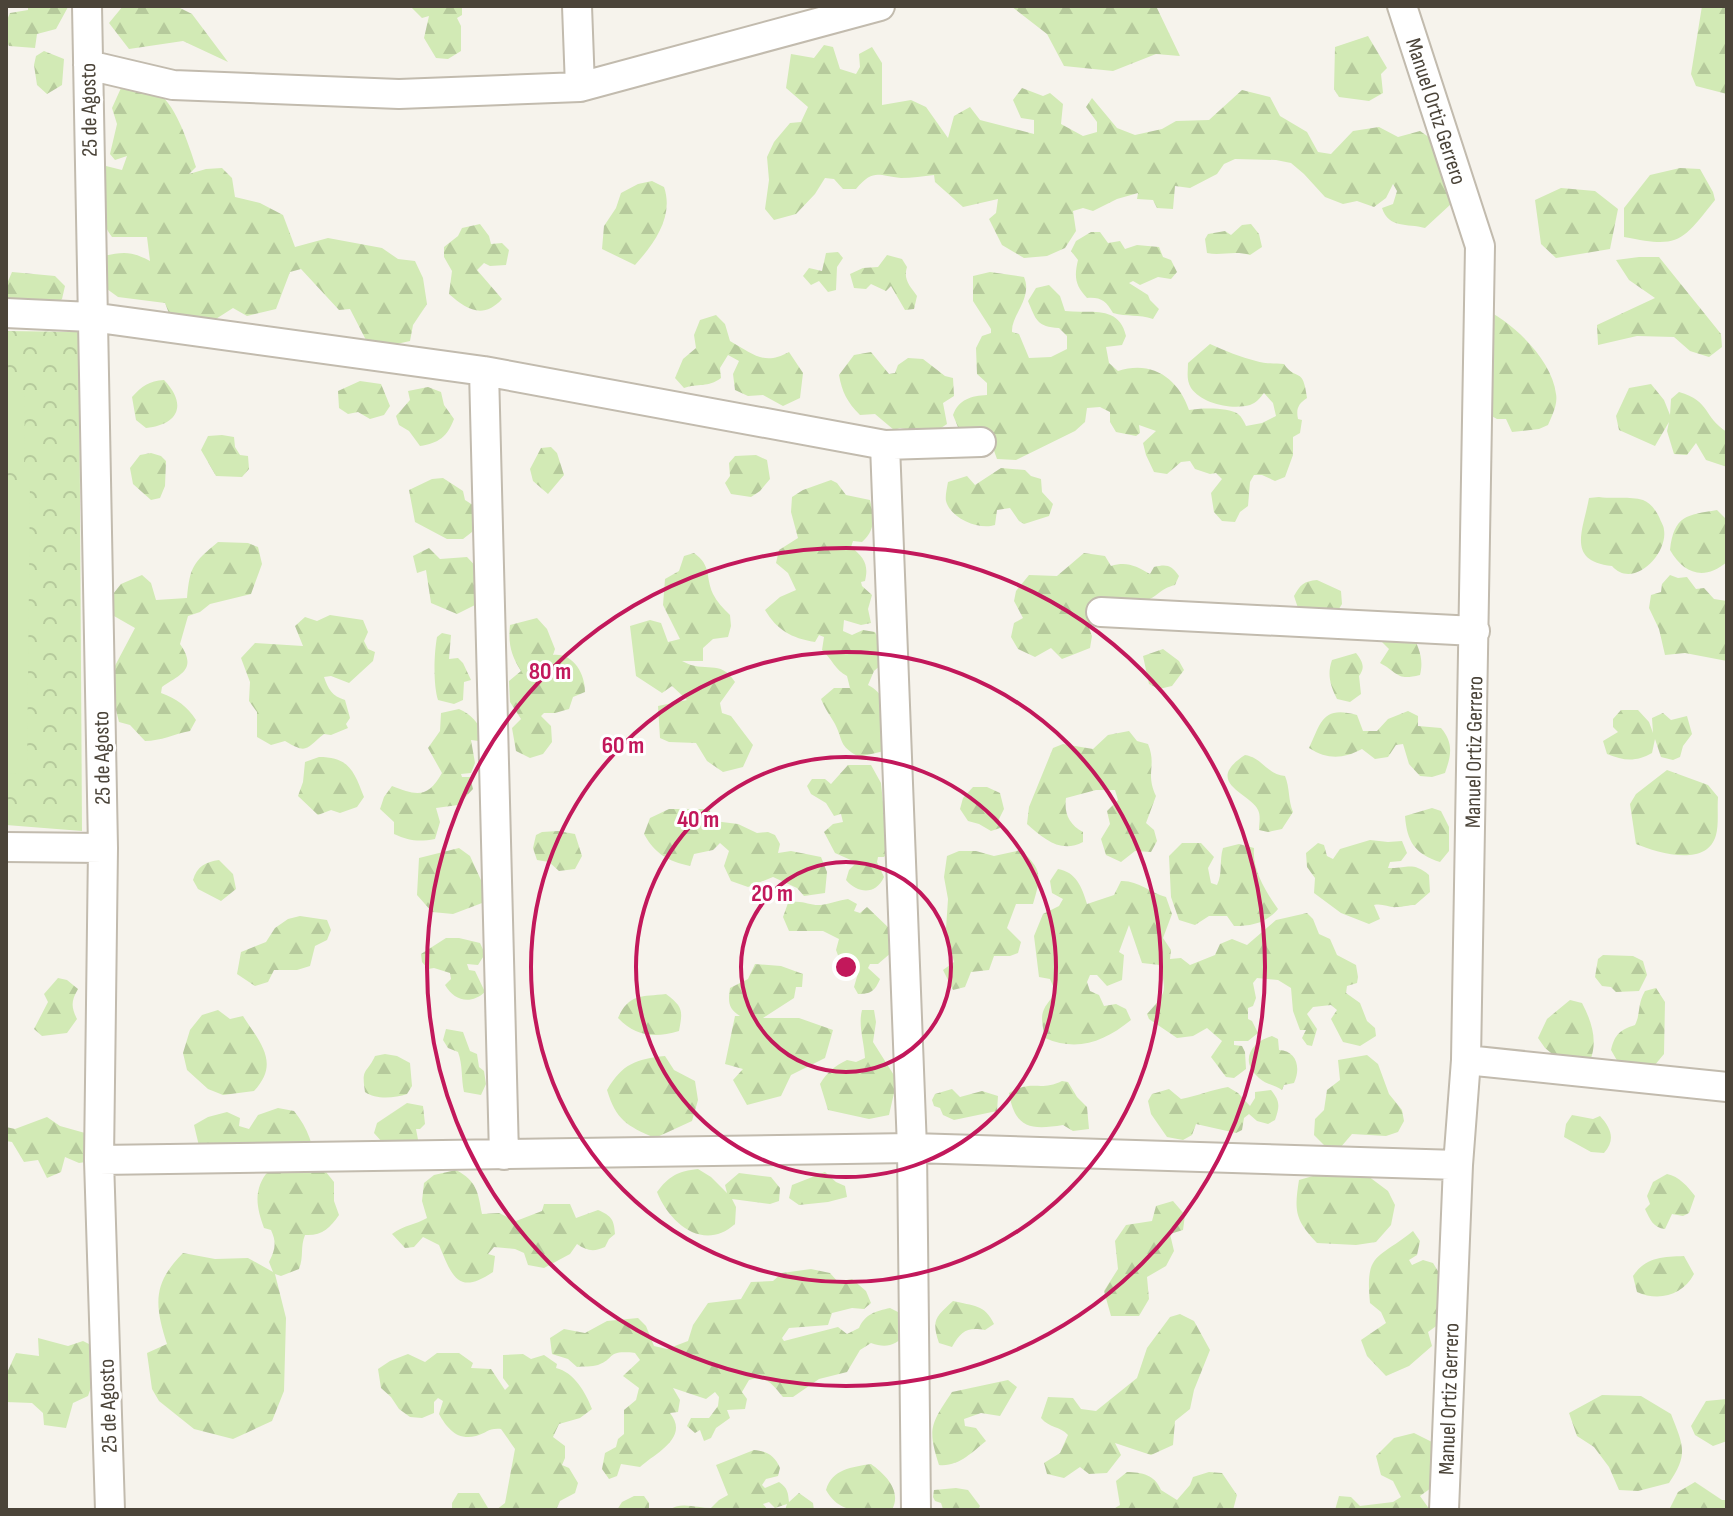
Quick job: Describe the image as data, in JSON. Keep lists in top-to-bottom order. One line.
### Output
{"streets":{"street":["25 de Agosto","Manuel Ortiz Gerrero"]},"rings":["80 m","60 m","40 m","20 m"]}
